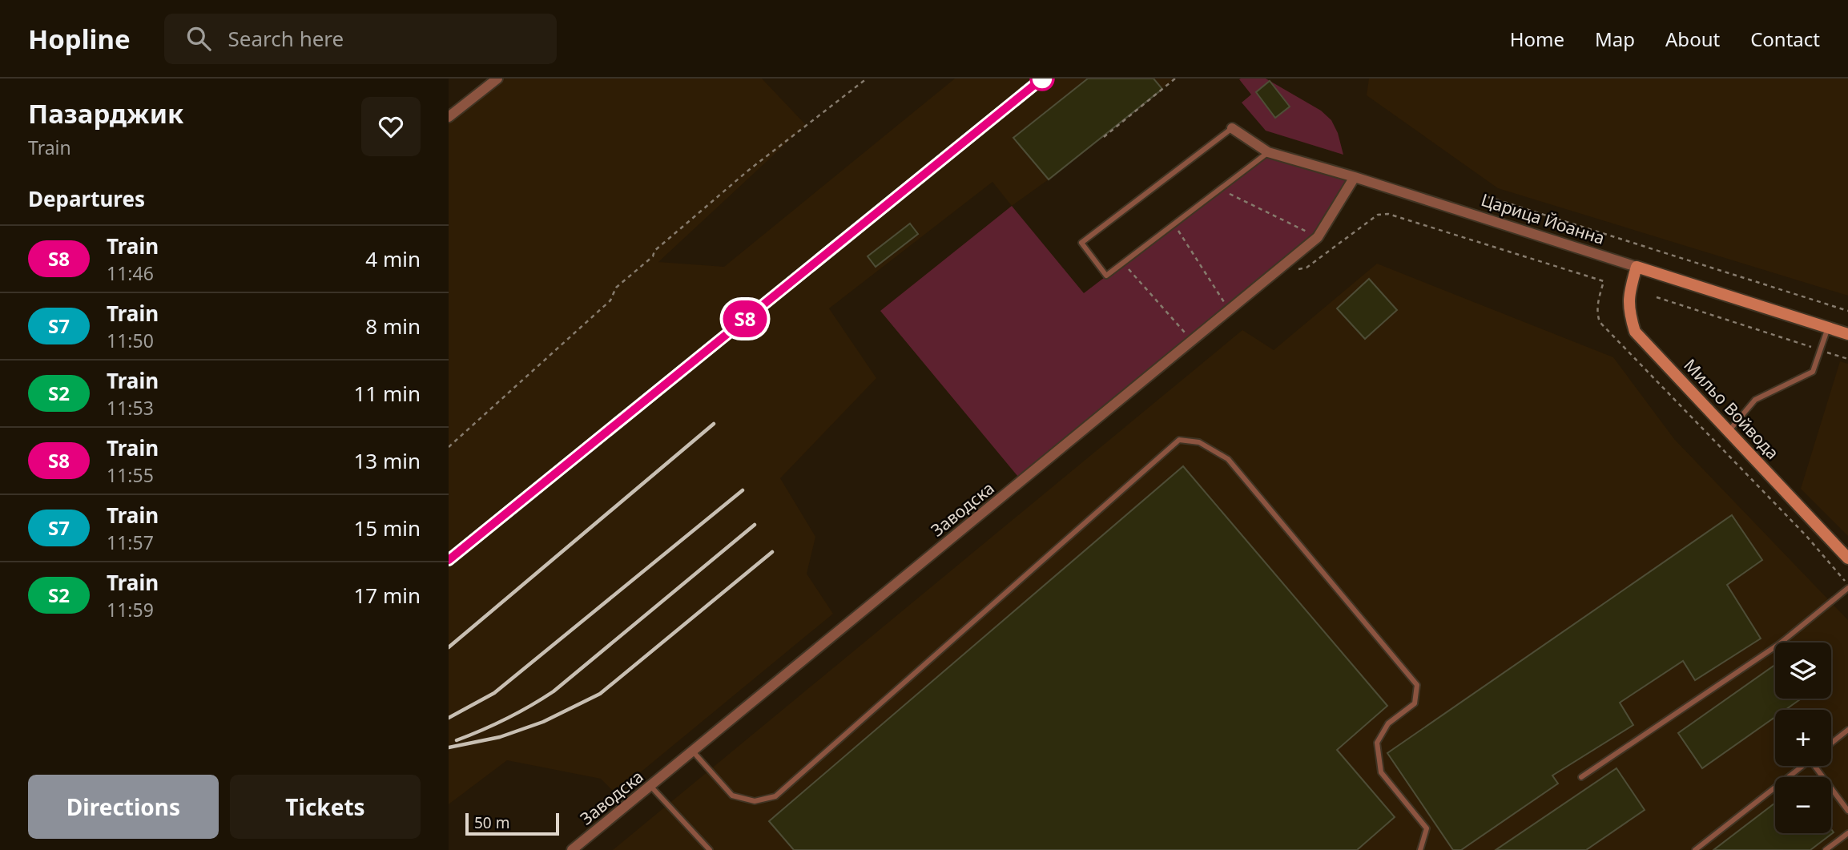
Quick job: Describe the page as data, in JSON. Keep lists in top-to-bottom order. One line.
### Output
{"streets":{"street":["Царица Йоанна","Мильо Войвода","Заводска"]},"crossings":[["Царица Йоанна","Мильо Войвода"],["Царица Йоанна","Заводска"]],"scale_bar":"50 m","page":{"header":"Hopline","search":"Search here","nav":["Home","Map","About","Contact"],"heading":[["Пазарджик","Train"],"Departures"],"on_map":"S8","list":[{"mark":"S8","name":"Train","note":"11:46","value":"4 min"},{"mark":"S7","name":"Train","note":"11:50","value":"8 min"},{"mark":"S2","name":"Train","note":"11:53","value":"11 min"},{"mark":"S8","name":"Train","note":"11:55","value":"13 min"},{"mark":"S7","name":"Train","note":"11:57","value":"15 min"},{"mark":"S2","name":"Train","note":"11:59","value":"17 min"}],"map_buttons":["+","−"],"buttons":["Directions","Tickets"],"scale":"50 m"}}
